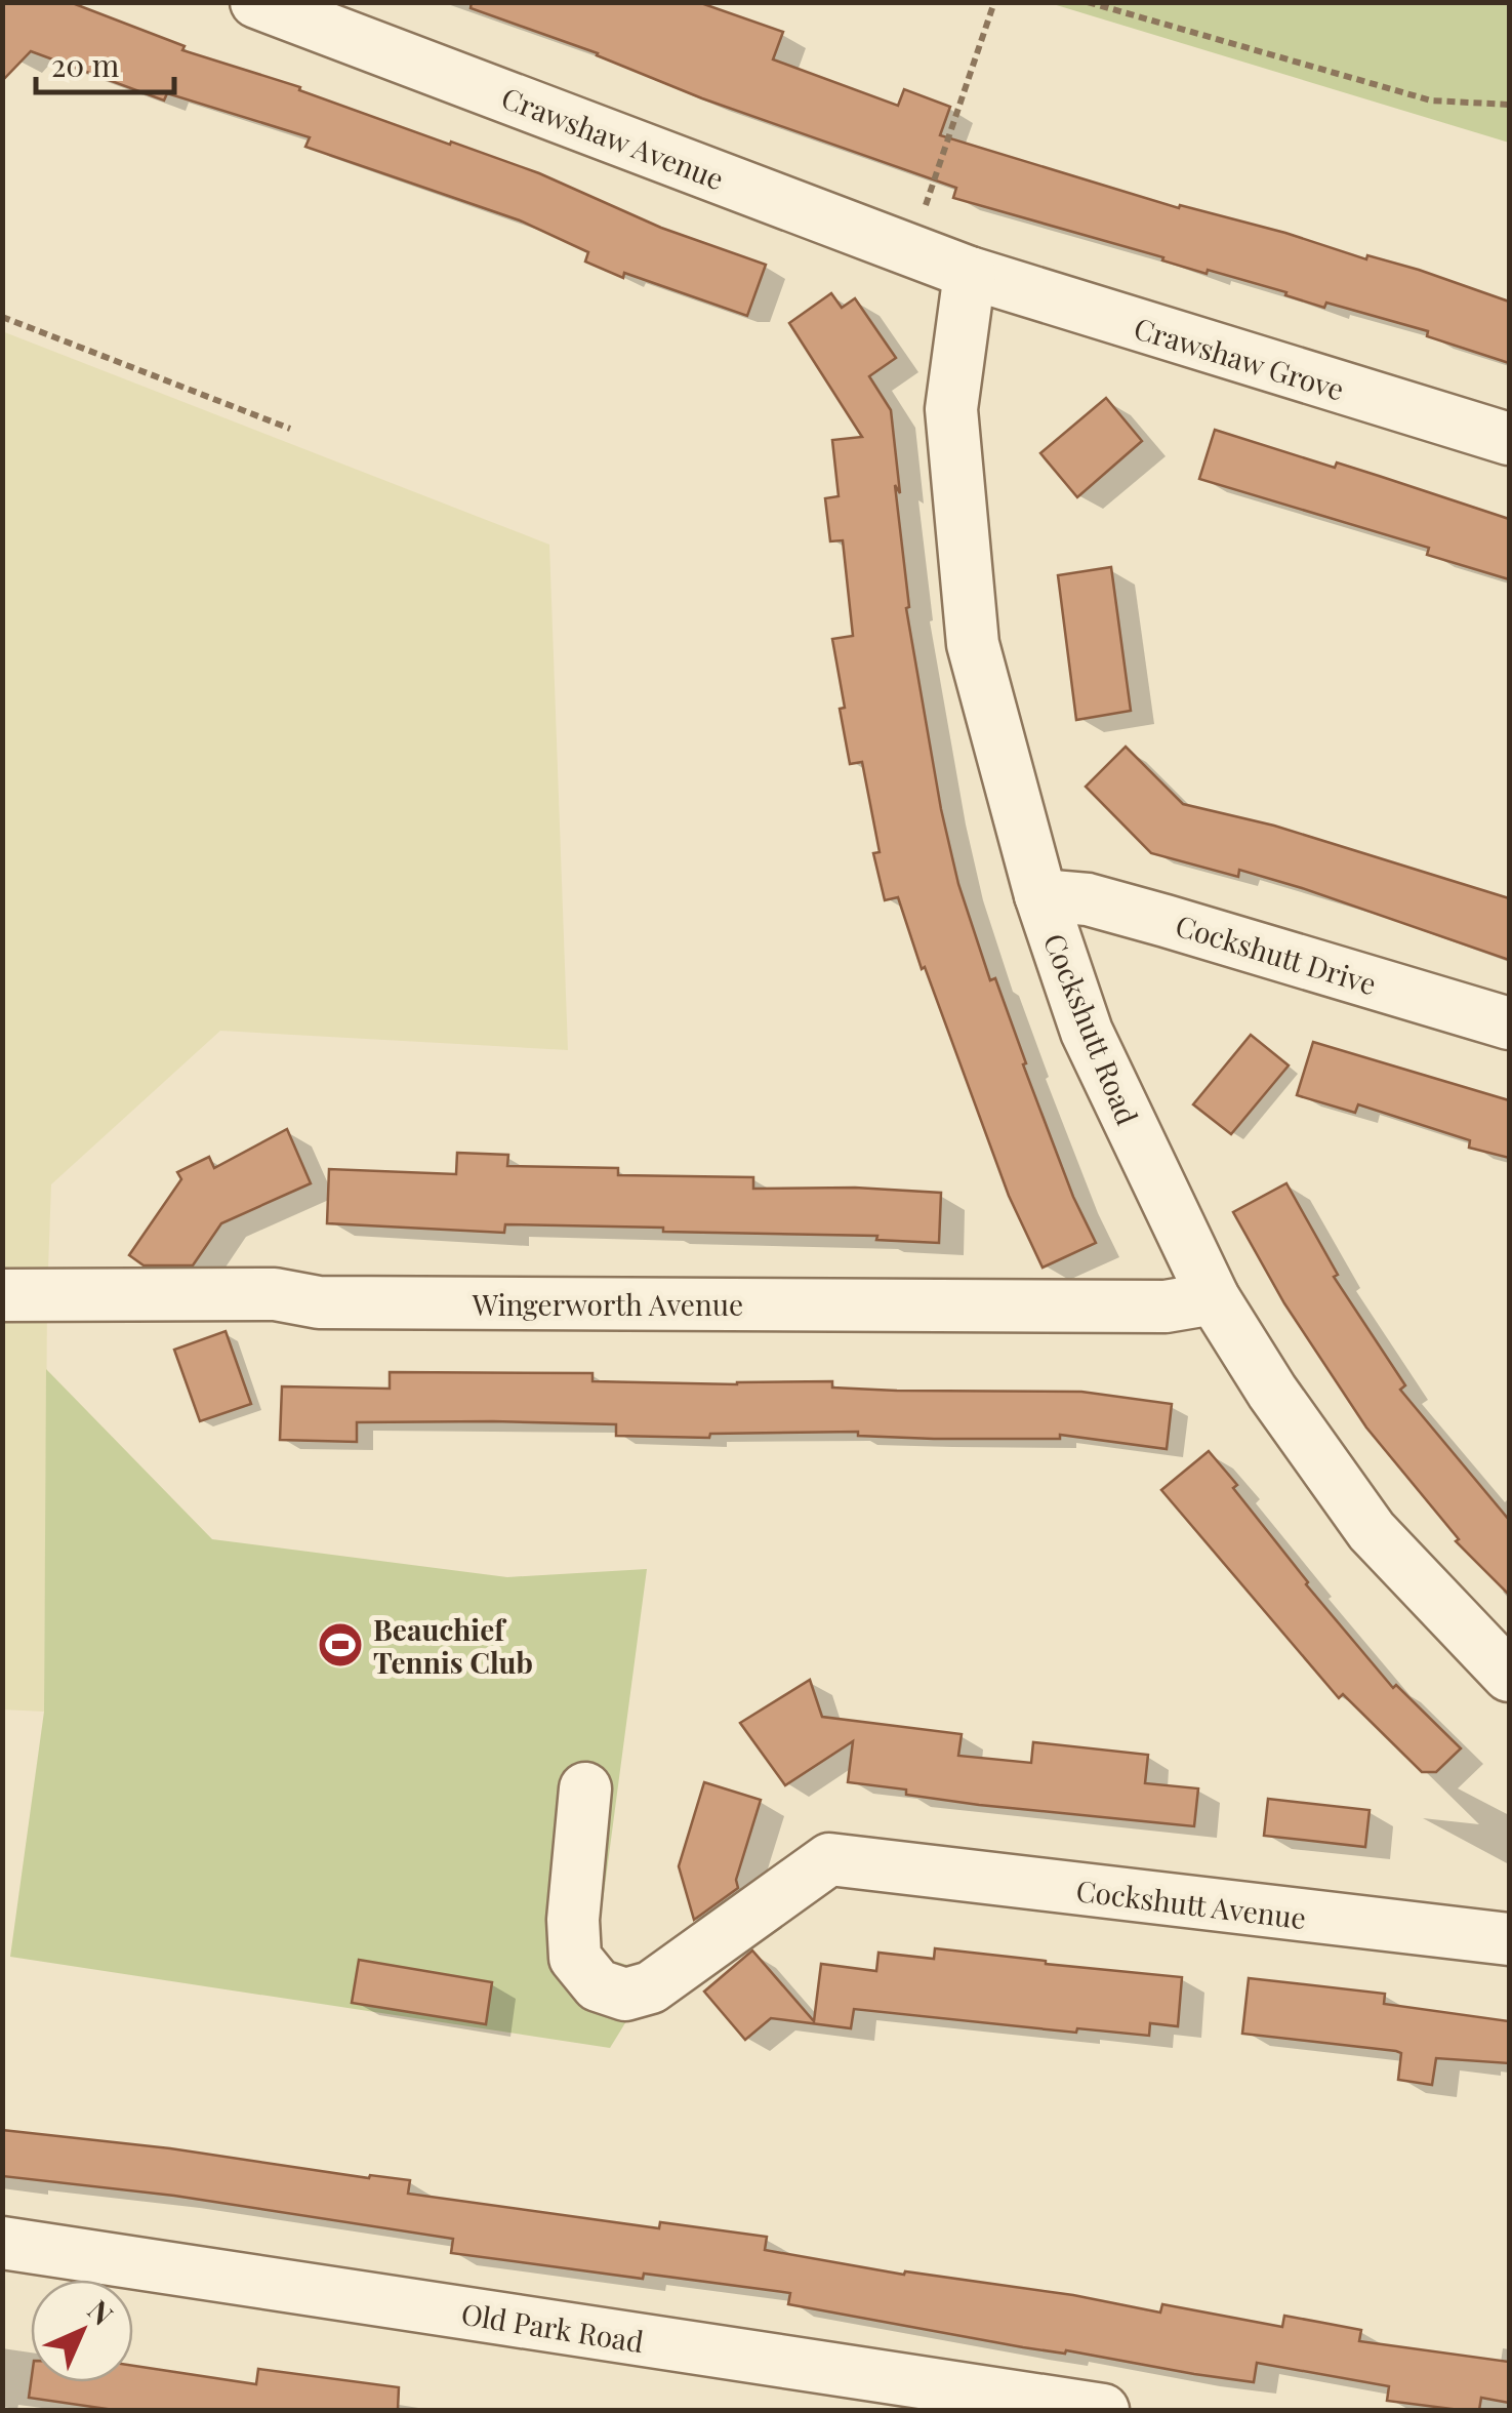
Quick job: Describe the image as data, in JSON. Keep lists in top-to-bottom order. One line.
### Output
{"streets":{"street":["Crawshaw Avenue","Crawshaw Grove","Cockshutt Drive","Cockshutt Road","Wingerworth Avenue","Cockshutt Avenue","Old Park Road"]},"crossings":[["Crawshaw Avenue","Crawshaw Grove"],["Crawshaw Avenue","Cockshutt Road"],["Crawshaw Grove","Cockshutt Road"],["Cockshutt Drive","Cockshutt Road"],["Cockshutt Road","Wingerworth Avenue"]],"places":{"sports":["Beauchief Tennis Club"]},"scale_bar":"20 m","north":"top right"}
